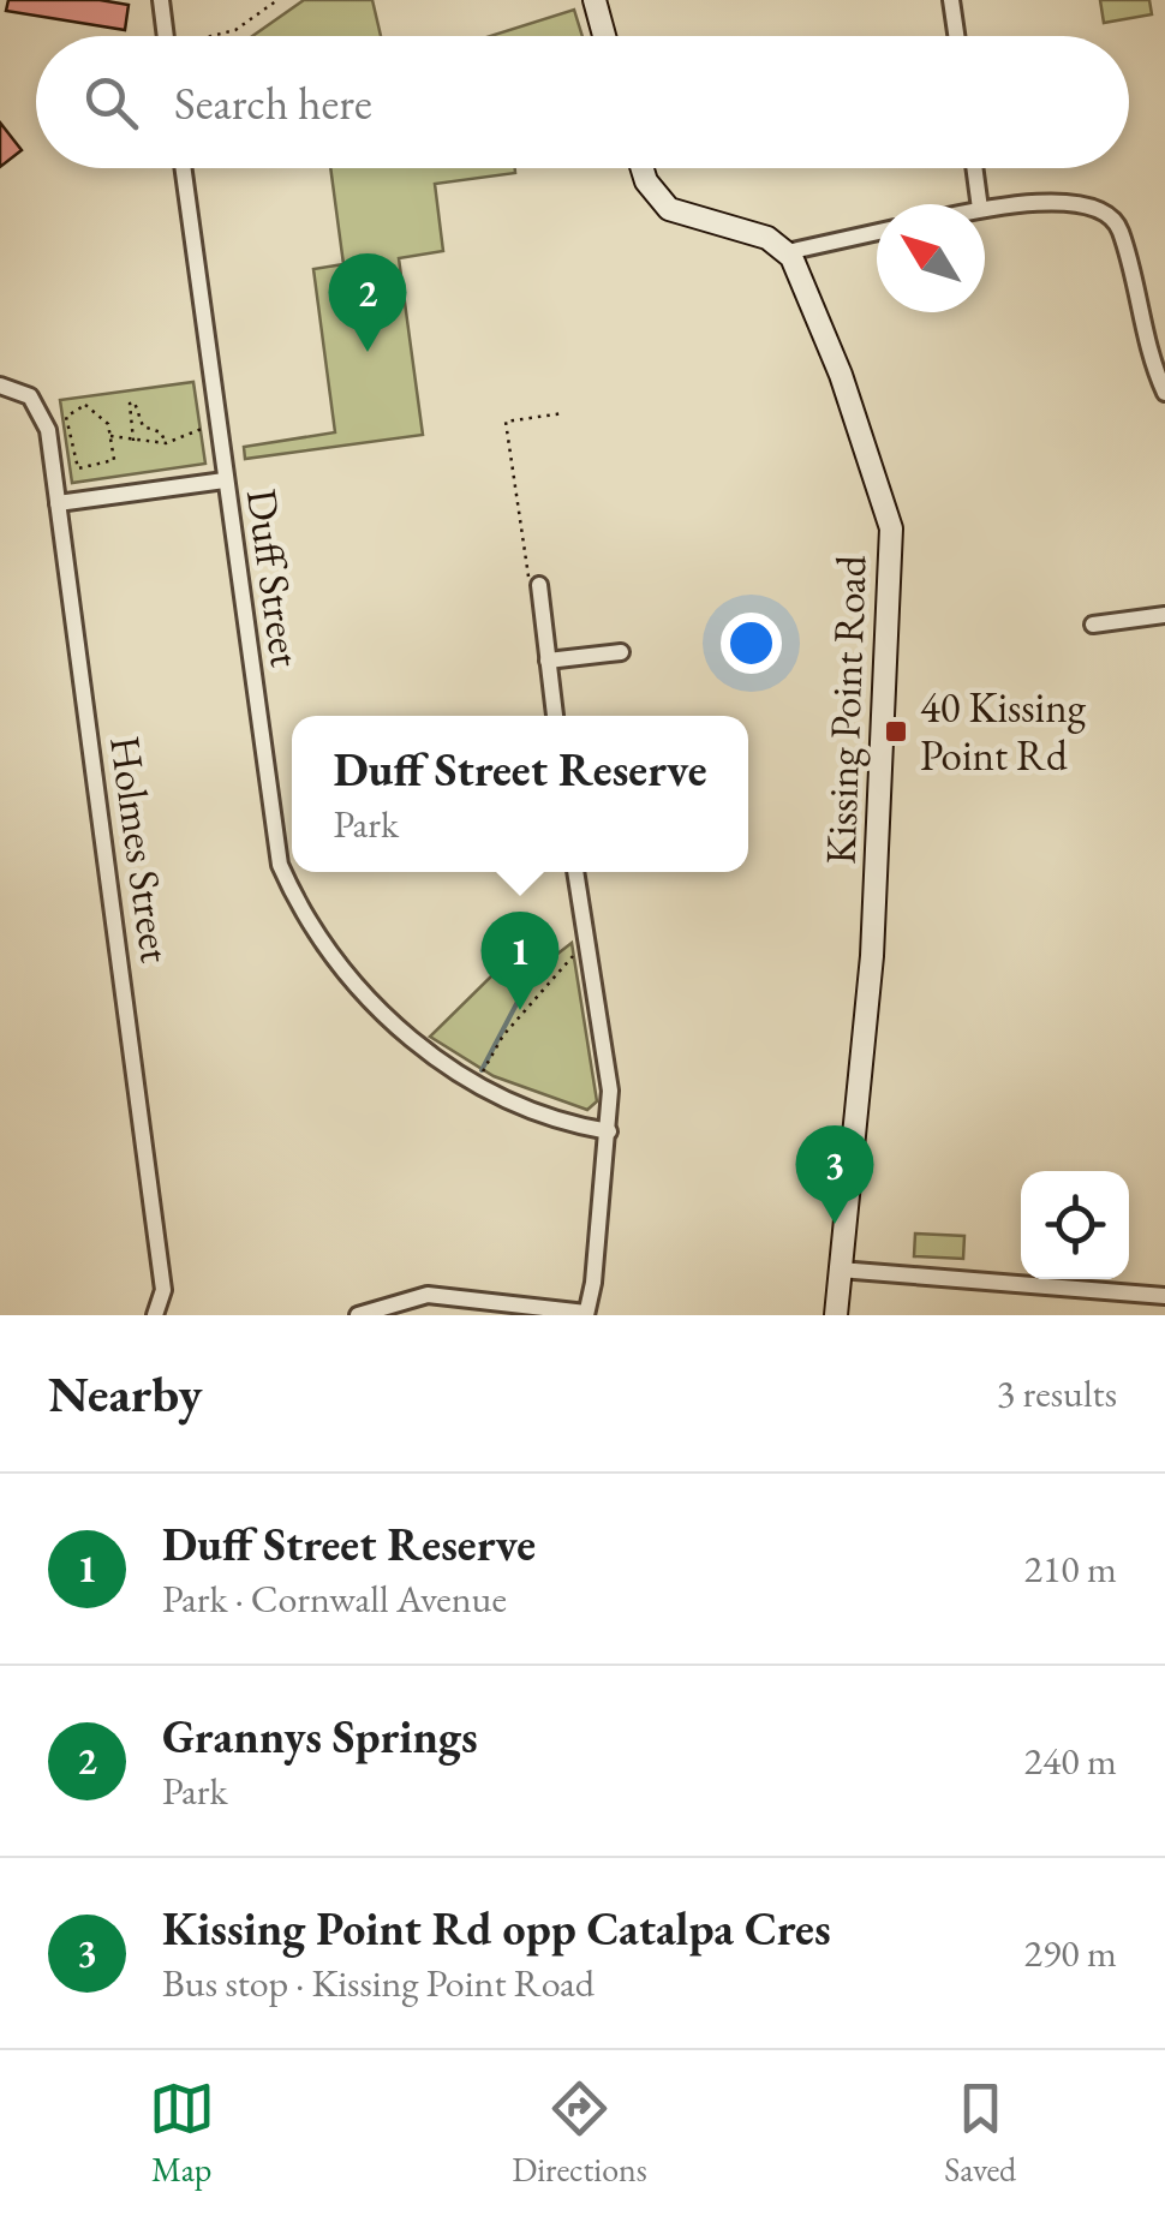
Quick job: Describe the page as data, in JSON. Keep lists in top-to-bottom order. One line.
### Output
{"streets":{"main road":["Kissing Point Road"],"street":["Duff Street","Holmes Street"]},"places":{"transit":["40 Kissing Point Rd"]},"north":"top left","page":{"search":"Search here","pins":["2","1","3"],"popup":["Duff Street Reserve","Park"],"heading":["Nearby","3 results"],"list":[{"mark":"1","name":"Duff Street Reserve","note":"Park · Cornwall Avenue","value":"210 m"},{"mark":"2","name":"Grannys Springs","note":"Park","value":"240 m"},{"mark":"3","name":"Kissing Point Rd opp Catalpa Cres","note":"Bus stop · Kissing Point Road","value":"290 m"}],"nav":["Map","Directions","Saved"]}}
